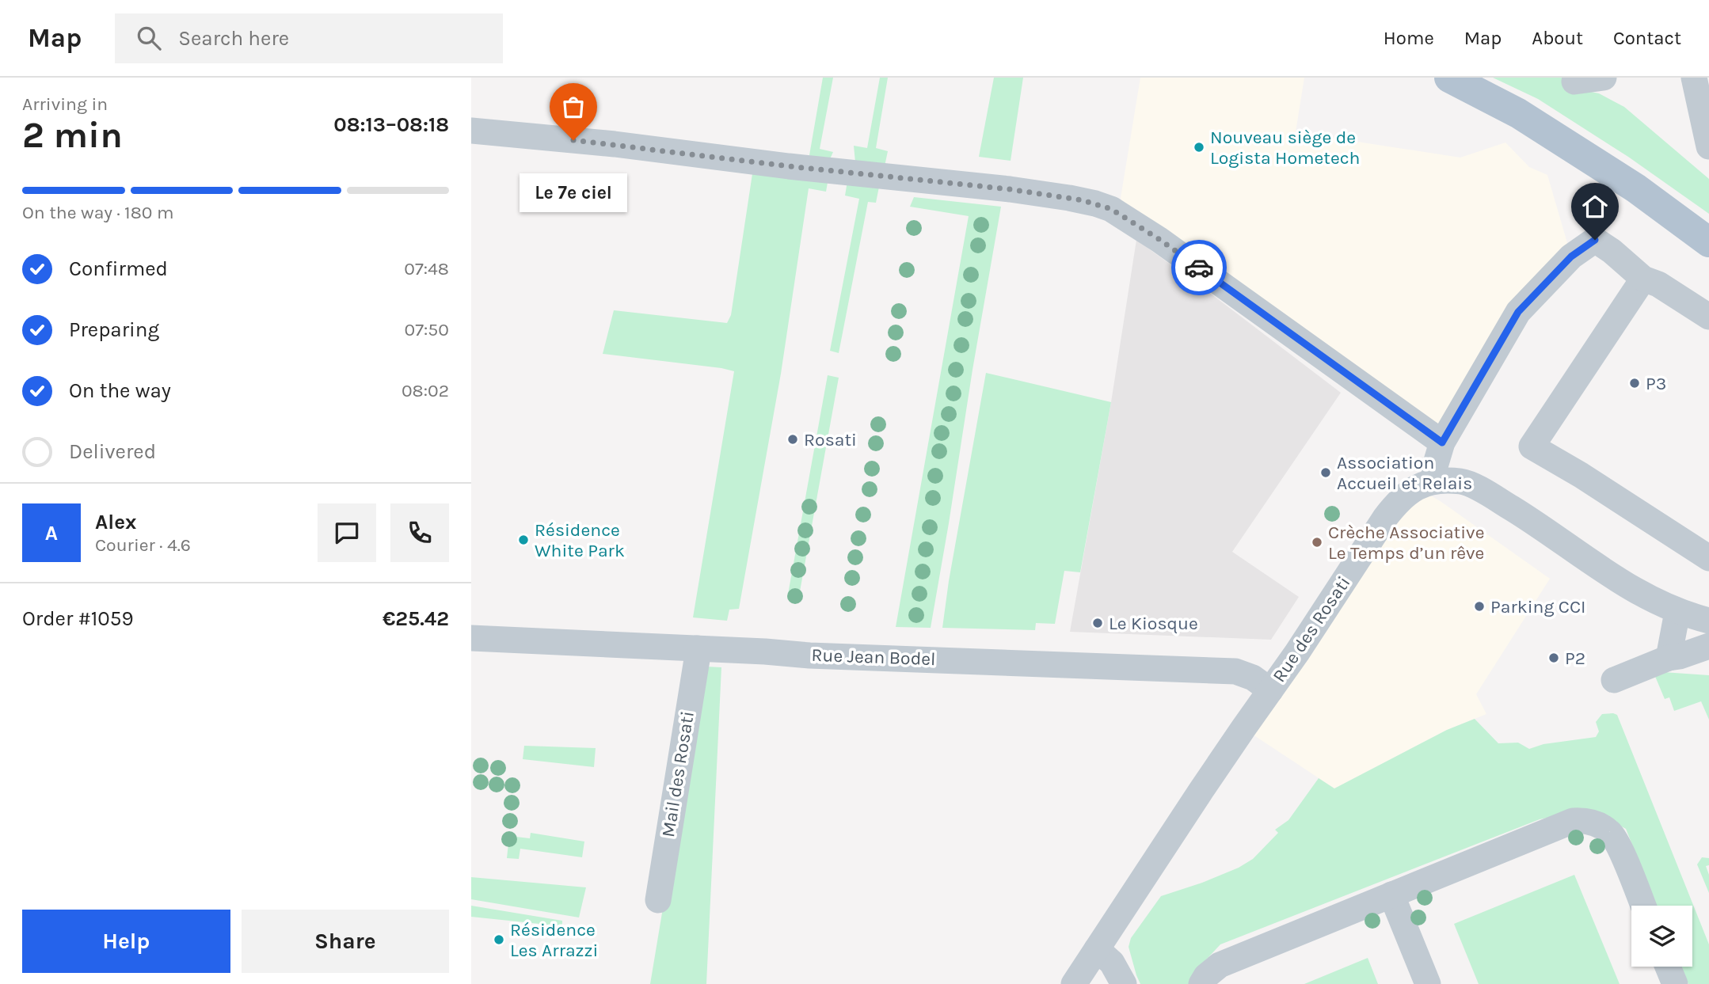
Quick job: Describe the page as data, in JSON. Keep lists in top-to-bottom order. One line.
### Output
{"streets":{"street":["Rue des Rosati","Rue Jean Bodel","Mail des Rosati"]},"crossings":[["Rue des Rosati","Rue Jean Bodel"],["Rue Jean Bodel","Mail des Rosati"]],"places":["Le 7e ciel","Nouveau siège de Logista Hometech","P3","Rosati","Association Accueil et Relais","Résidence White Park","Crèche Associative Le Temps d’un rêve","Parking CCI","Le Kiosque","P2","Résidence Les Arrazzi"],"page":{"header":"Map","search":"Search here","nav":["Home","Map","About","Contact"],"heading":["2 min","Arriving in","08:13–08:18"],"panel":["Alex","Courier · 4.6","Order #1059","€25.42"],"bar":"On the way · 180 m","bubble":"Le 7e ciel","list":[["Confirmed","07:48"],["Preparing","07:50"],["On the way","08:02"],"Delivered"],"round":"A","buttons":["Help","Share"]}}
